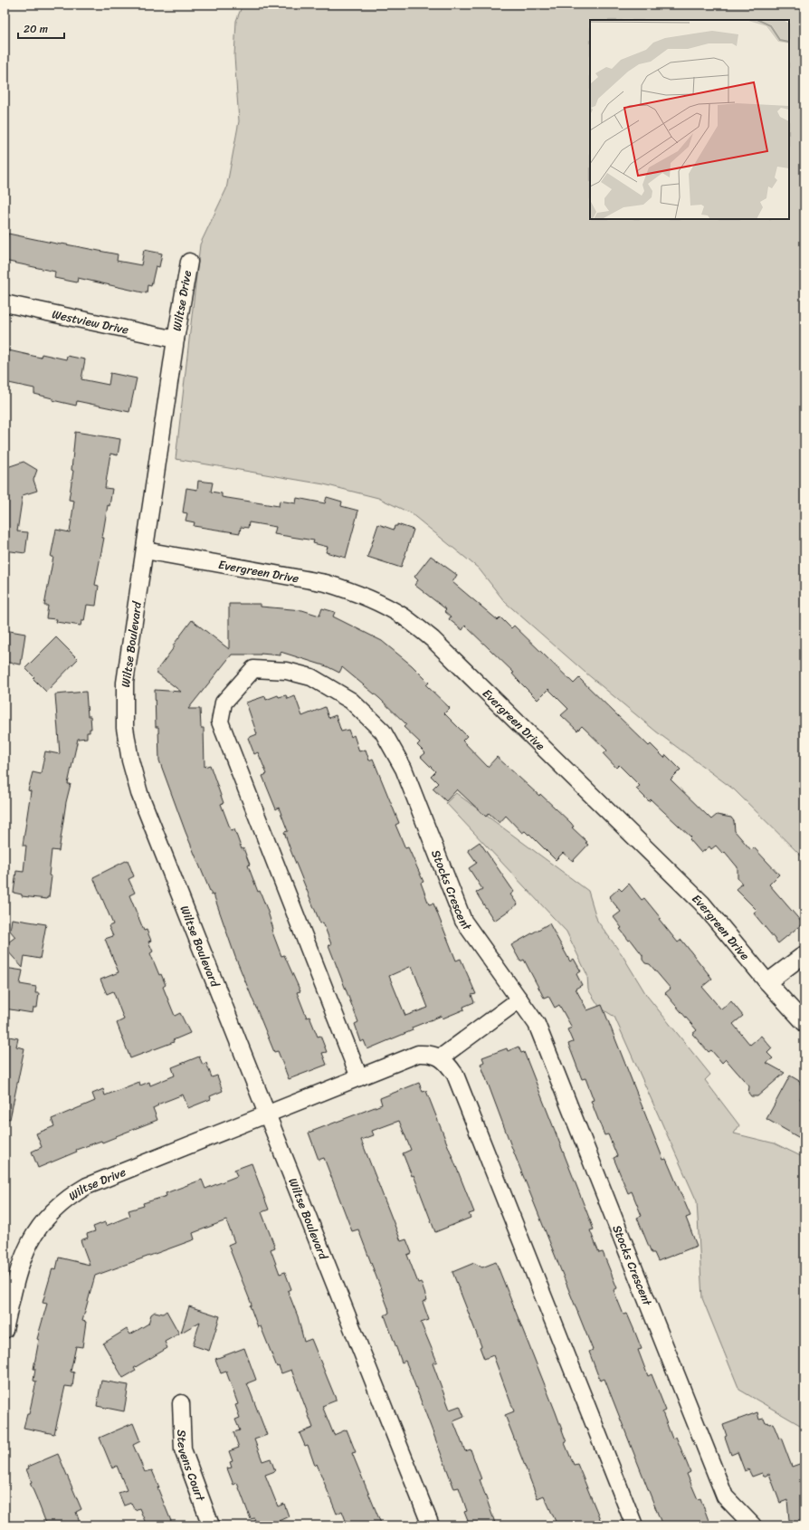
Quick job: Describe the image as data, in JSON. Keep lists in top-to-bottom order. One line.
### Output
{"streets":{"street":["Wiltse Drive","Westview Drive","Evergreen Drive","Wiltse Boulevard","Stocks Crescent","Stevens Court"]},"crossings":[["Wiltse Drive","Westview Drive"],["Wiltse Drive","Wiltse Boulevard"],["Westview Drive","Wiltse Boulevard"],["Evergreen Drive","Wiltse Boulevard"]],"scale_bar":"20 m"}
